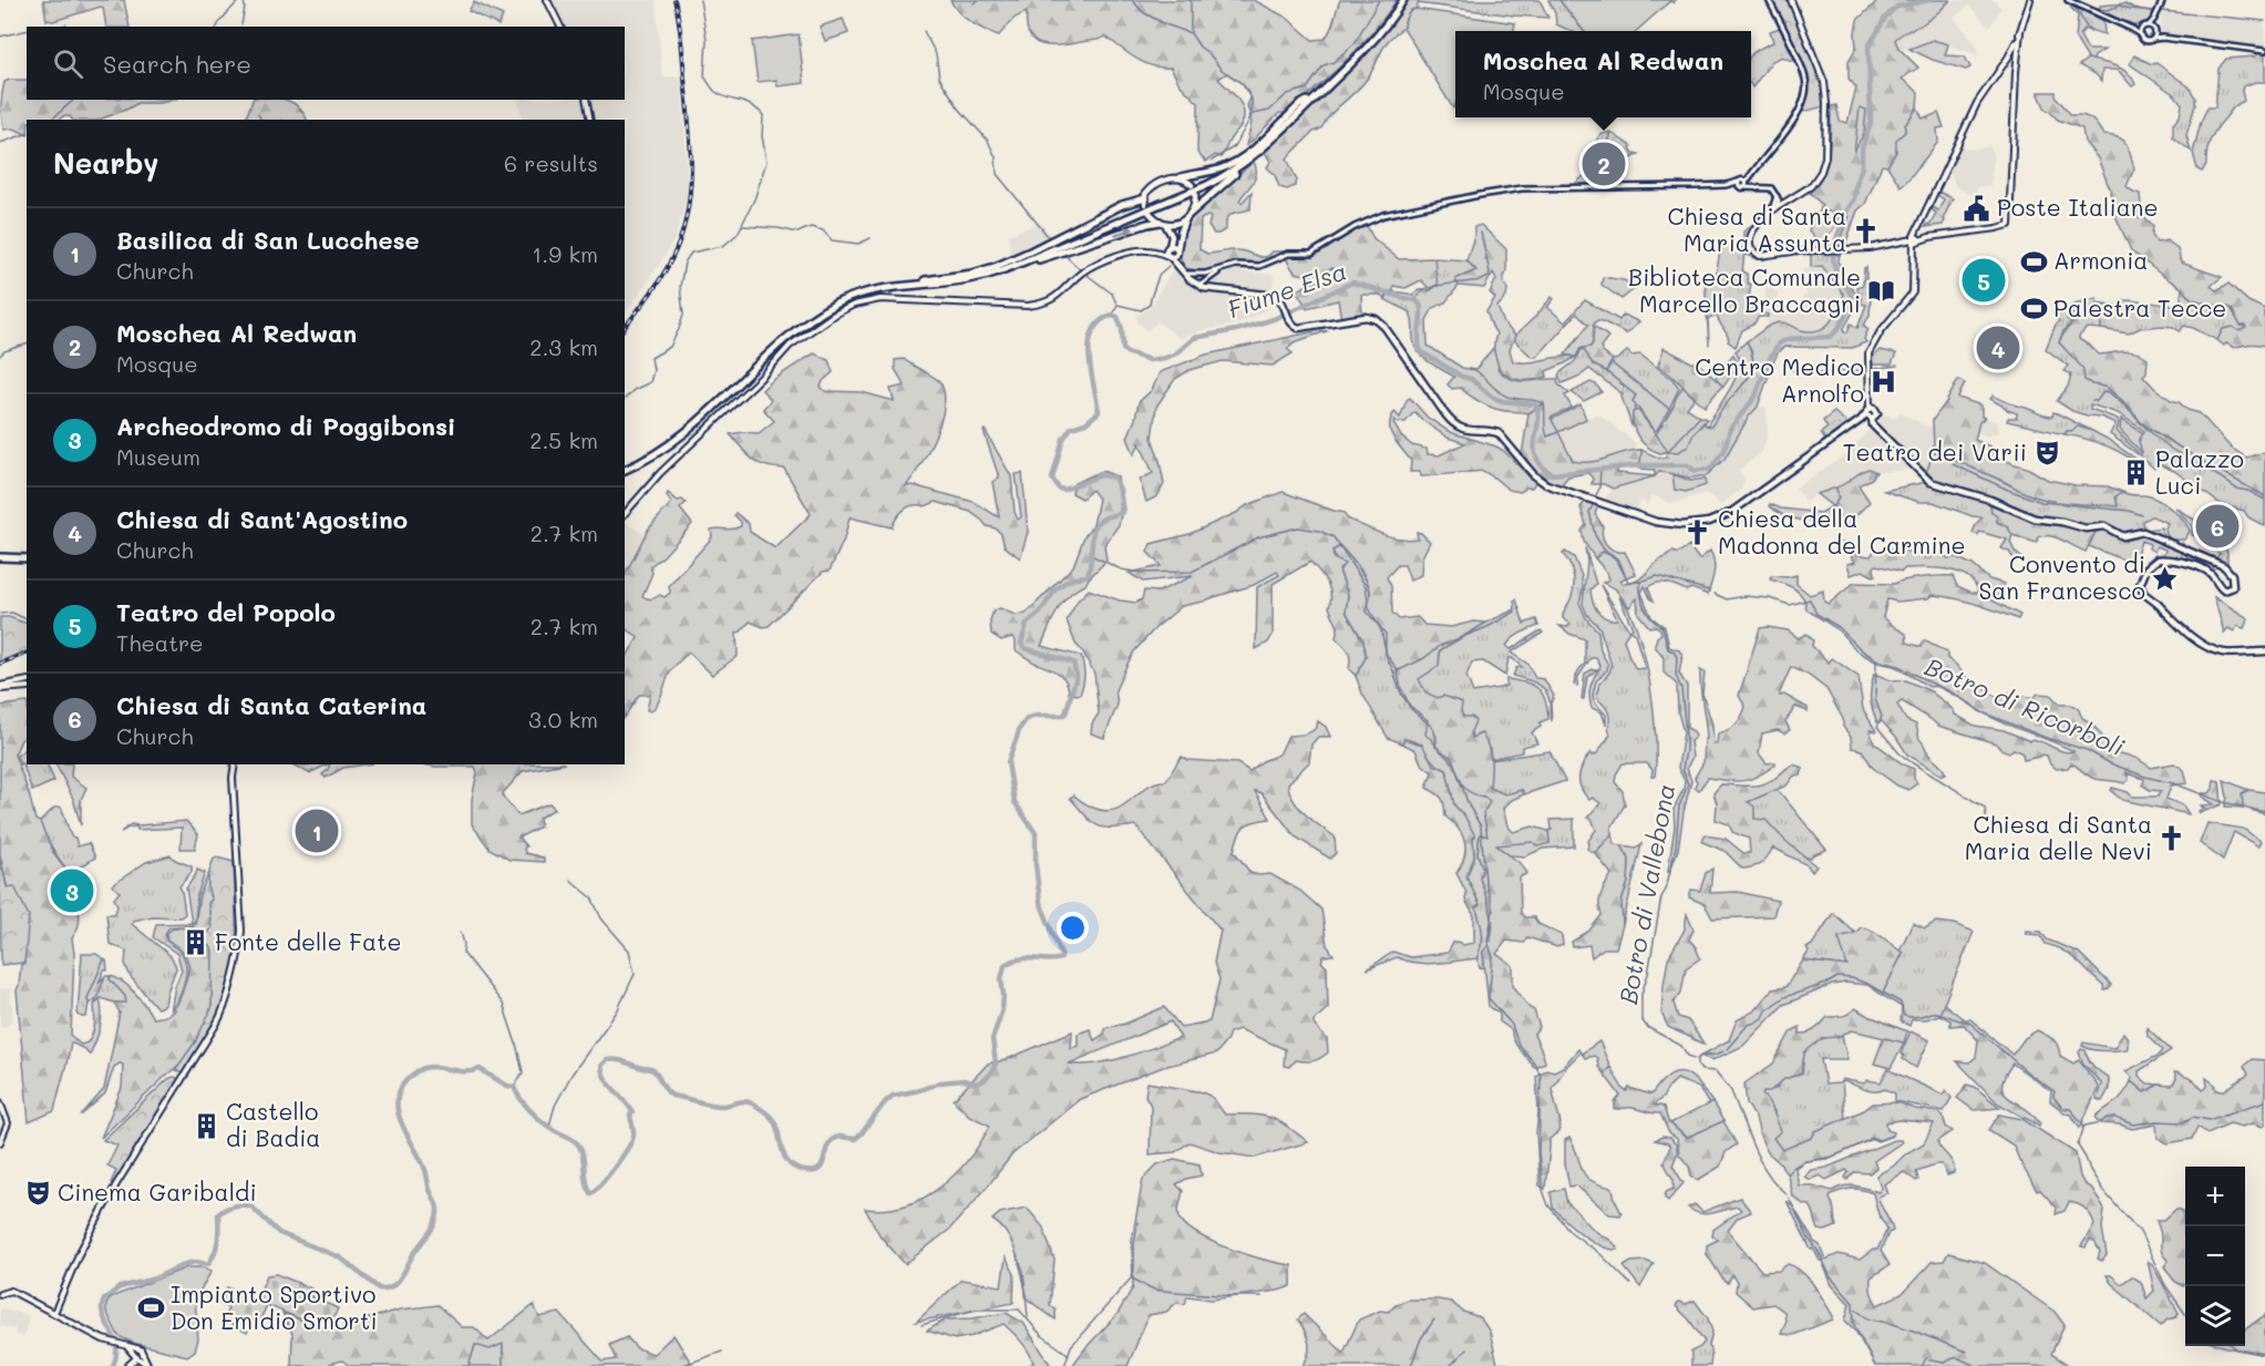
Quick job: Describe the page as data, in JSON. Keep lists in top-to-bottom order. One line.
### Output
{"water":["Fiume Elsa","Botro di Ricorboli","Botro di Vallebona"],"places":{"public building":["Poste Italiane"],"church":["Chiesa di Santa Maria Assunta","Chiesa della Madonna del Carmine","Chiesa di Santa Maria delle Nevi"],"sports":["Armonia","Palestra Tecce","Impianto Sportivo Don Emidio Smorti"],"library":["Biblioteca Comunale Marcello Braccagni"],"hospital":["Centro Medico Arnolfo"],"theatre":["Teatro dei Varii","Cinema Garibaldi"],"building":["Palazzo Luci","Fonte delle Fate","Castello di Badia"],"place":["Convento di San Francesco"]},"page":{"search":"Search here","popup":["Moschea Al Redwan","Mosque"],"heading":["Nearby","6 results"],"pins":["2","5","4","6","1","3"],"list":[{"mark":"1","name":"Basilica di San Lucchese","note":"Church","value":"1.9 km"},{"mark":"2","name":"Moschea Al Redwan","note":"Mosque","value":"2.3 km"},{"mark":"3","name":"Archeodromo di Poggibonsi","note":"Museum","value":"2.5 km"},{"mark":"4","name":"Chiesa di Sant'Agostino","note":"Church","value":"2.7 km"},{"mark":"5","name":"Teatro del Popolo","note":"Theatre","value":"2.7 km"},{"mark":"6","name":"Chiesa di Santa Caterina","note":"Church","value":"3.0 km"}],"map_buttons":["+","−"]}}
